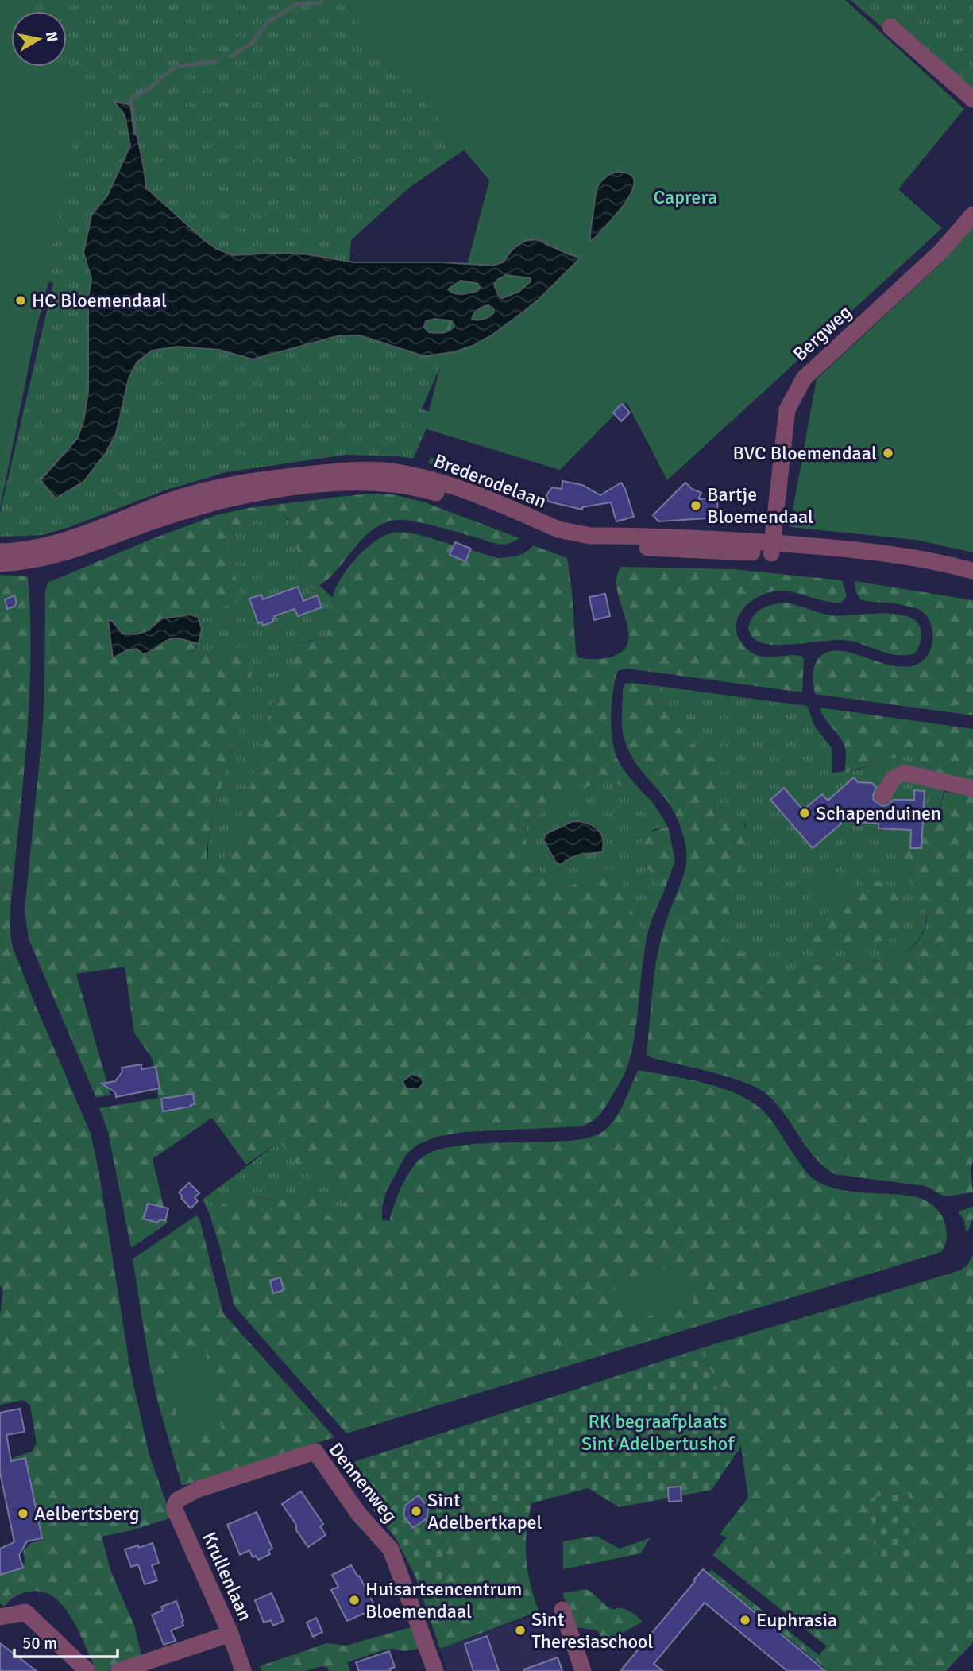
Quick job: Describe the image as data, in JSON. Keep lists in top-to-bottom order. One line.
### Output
{"streets":{"street":["Bergweg","Brederodelaan","Dennenweg","Krullenlaan"]},"crossings":[["Bergweg","Brederodelaan"],["Dennenweg","Krullenlaan"]],"parks":["Caprera","RK begraafplaats Sint Adelbertushof"],"places":["HC Bloemendaal","BVC Bloemendaal","Bartje Bloemendaal","Schapenduinen","Sint Adelbertkapel","Aelbertsberg","Huisartsencentrum Bloemendaal","Euphrasia","Sint Theresiaschool"],"scale_bar":"50 m","north":"right"}
